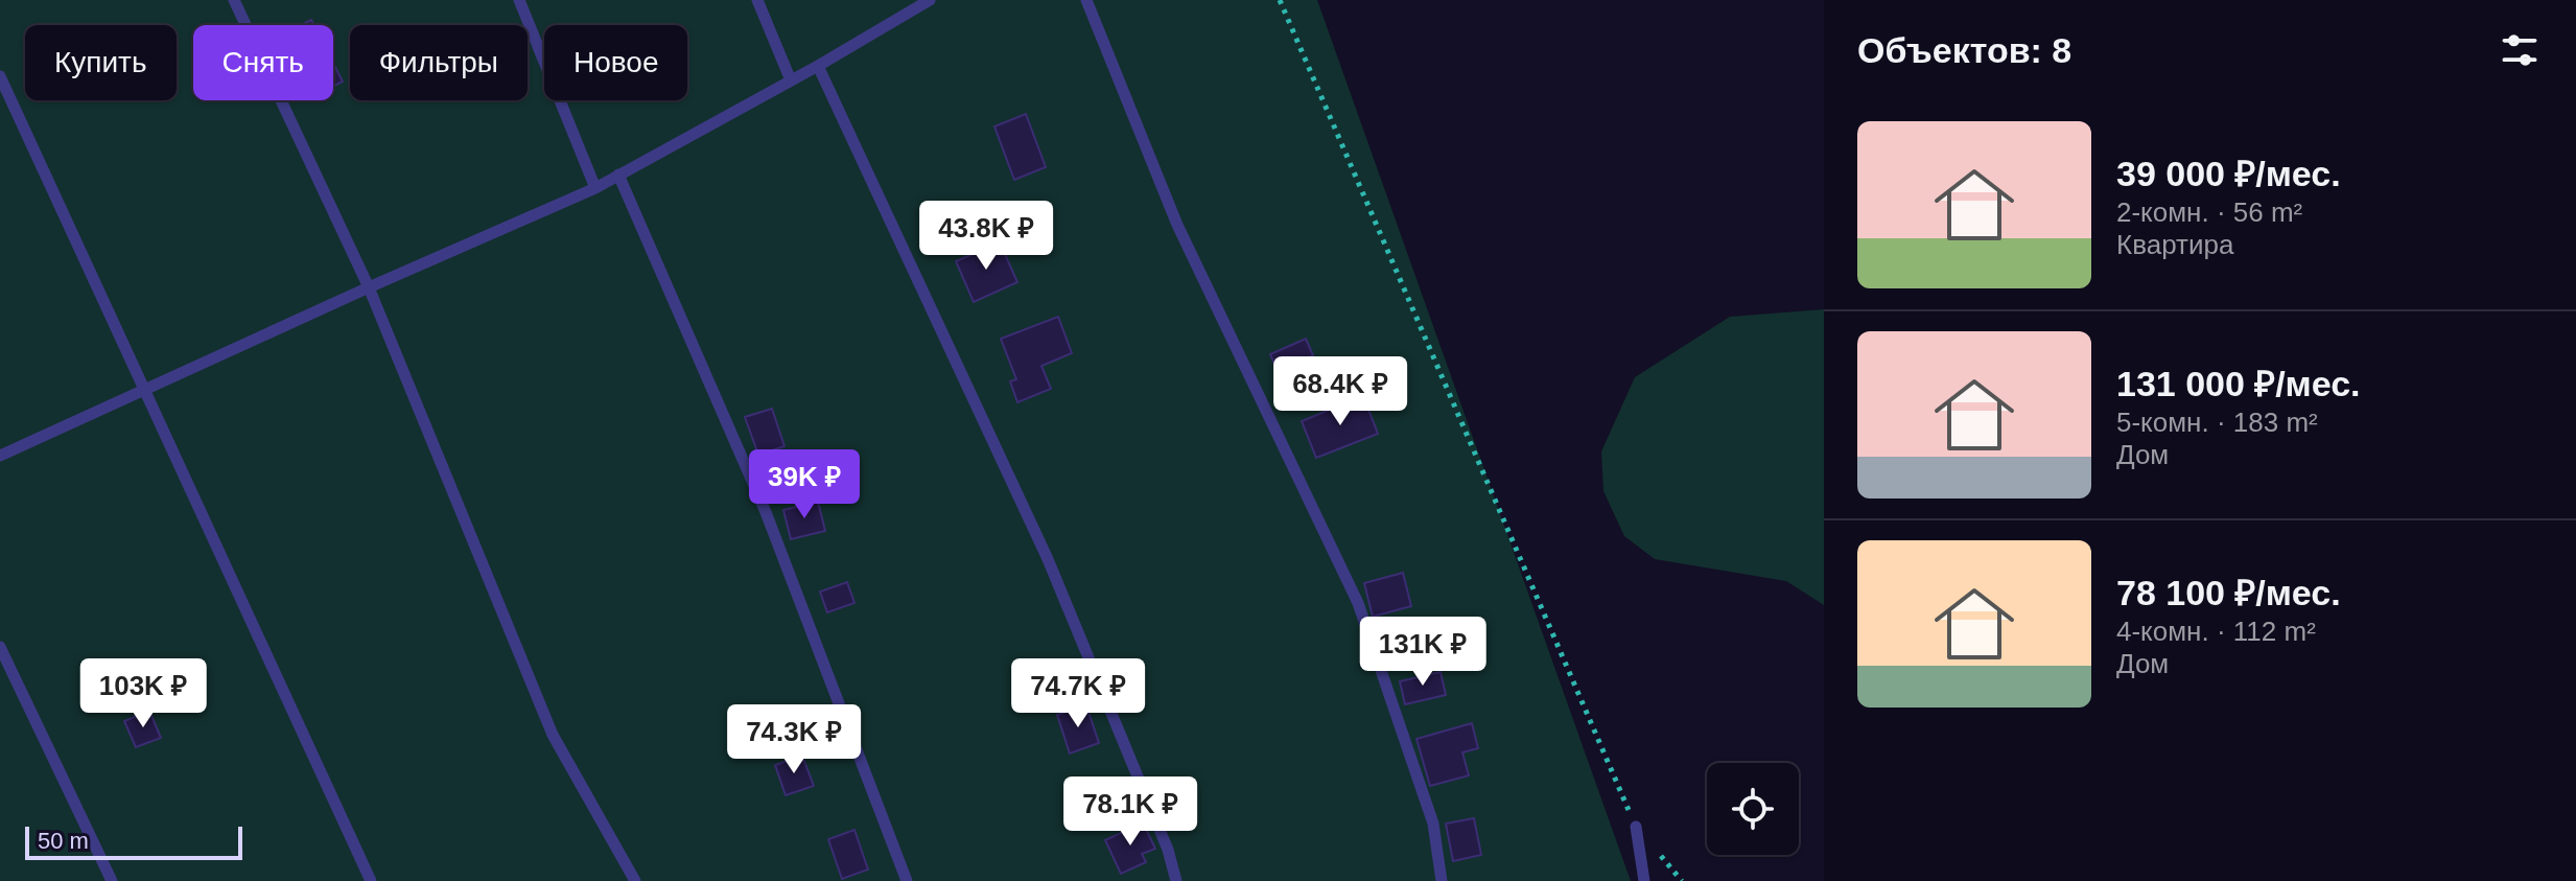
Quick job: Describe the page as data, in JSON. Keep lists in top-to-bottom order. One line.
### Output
{"scale_bar":"50 m","page":{"heading":"Объектов: 8","chip":["Купить","Снять","Фильтры","Новое"],"list":[{"name":"39 000 ₽/мес.","note":"2-комн. · 56 m² · Квартира"},{"name":"131 000 ₽/мес.","note":"5-комн. · 183 m² · Дом"},{"name":"78 100 ₽/мес.","note":"4-комн. · 112 m² · Дом"}],"price":["43.8K ₽","68.4K ₽","39K ₽","131K ₽","103K ₽","74.7K ₽","74.3K ₽","78.1K ₽"],"scale":"50 m"}}
